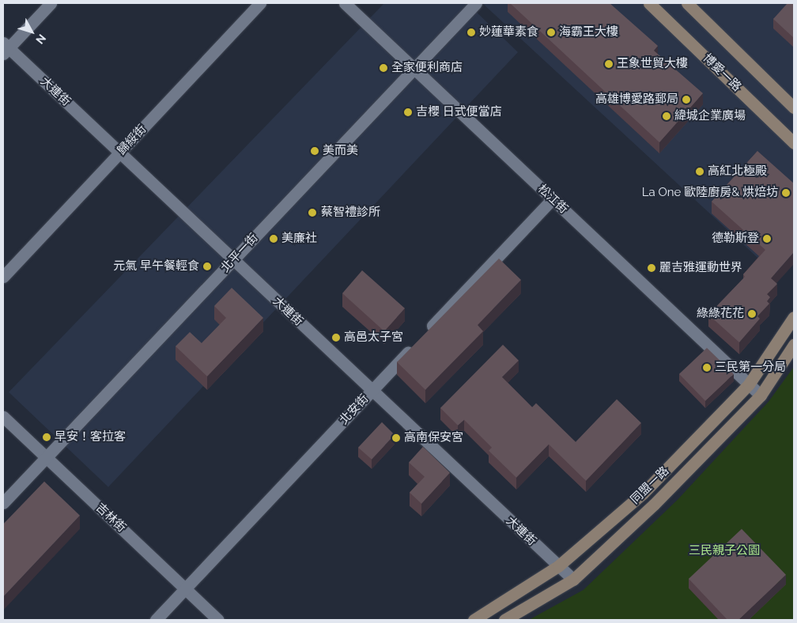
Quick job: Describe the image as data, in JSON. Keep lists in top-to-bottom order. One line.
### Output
{"streets":{"street":["博愛一路","大連街","歸綏街","松江街","北平一街","北安街","同盟一路","吉林街"]},"crossings":[["大連街","歸綏街"],["大連街","北平一街"],["大連街","北安街"],["大連街","同盟一路"],["松江街","北平一街"],["松江街","同盟一路"],["北平一街","吉林街"],["北安街","吉林街"]],"parks":["三民親子公園"],"places":["妙蓮華素食","海霸王大樓","王象世貿大樓","全家便利商店","高雄博愛路郵局","吉櫻 日式便當店","緯城企業廣場","美而美","高紅北極殿","La One 歐陸廚房& 烘焙坊","蔡智禮診所","美廉社","德勒斯登","元氣 早午餐輕食","麗吉雅運動世界","綠綠花花","高邑太子宮","三民第一分局","早安！客拉客","高南保安宮"],"north":"bottom right"}
